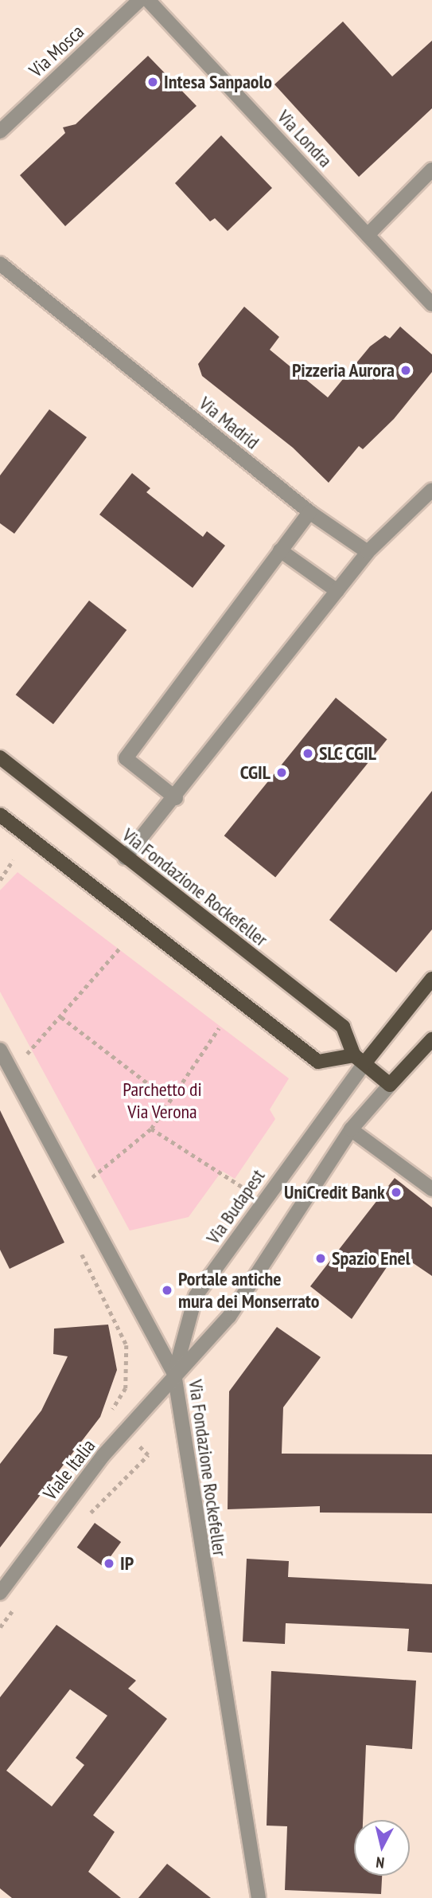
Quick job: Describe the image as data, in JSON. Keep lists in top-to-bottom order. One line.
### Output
{"streets":{"main road":["Via Fondazione Rockefeller","Via Budapest"],"street":["Via Mosca","Via Londra","Via Madrid","Viale Italia"]},"crossings":[["Via Fondazione Rockefeller","Via Budapest"],["Via Fondazione Rockefeller","Viale Italia"],["Via Budapest","Viale Italia"]],"parks":["Parchetto di Via Verona"],"places":["Intesa Sanpaolo","Pizzeria Aurora","SLC CGIL","CGIL","UniCredit Bank","Spazio Enel","Portale antiche mura dei Monserrato","IP"],"north":"bottom"}
